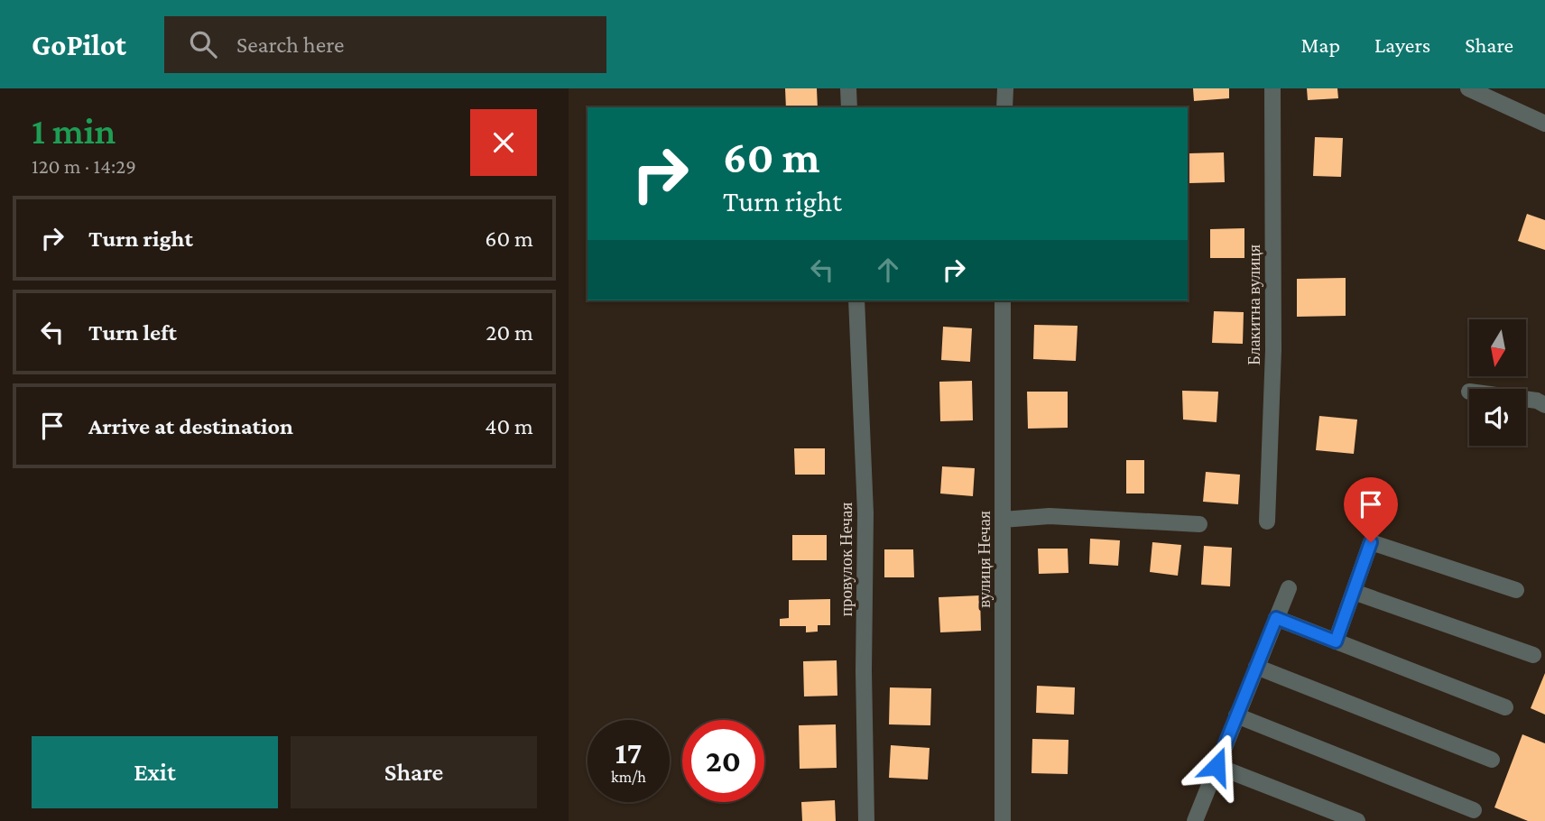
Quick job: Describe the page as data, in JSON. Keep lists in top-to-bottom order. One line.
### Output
{"streets":{"street":["Блакитна вулиця","провулок Нечая","вулиця Нечая"]},"north":"bottom","page":{"header":"GoPilot","search":"Search here","nav":["Map","Layers","Share"],"heading":["1 min","120 m · 14:29"],"turn":["60 m","Turn right"],"list":[{"name":"Turn right","value":"60 m"},{"name":"Turn left","value":"20 m"},{"name":"Arrive at destination","value":"40 m"}],"speed":"17 km/h","limit":"20","buttons":["Exit","Share"]}}
